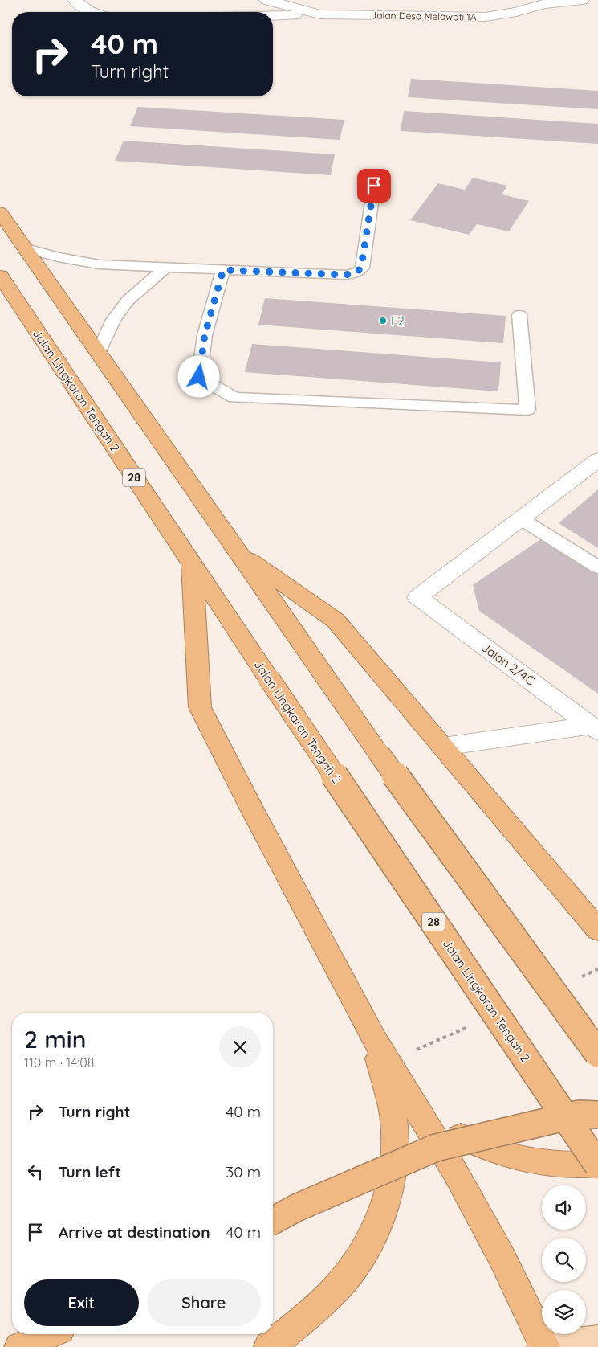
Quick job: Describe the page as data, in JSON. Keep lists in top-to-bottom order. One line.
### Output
{"streets":{"highway":["Jalan Lingkaran Tengah 2","28"],"street":["Jalan Desa Melawati 1A","Jalan 2/4C"]},"places":["F2"],"page":{"turn":["40 m","Turn right"],"heading":["2 min","110 m · 14:08"],"list":[{"name":"Turn right","value":"40 m"},{"name":"Turn left","value":"30 m"},{"name":"Arrive at destination","value":"40 m"}],"buttons":["Exit","Share"]}}
